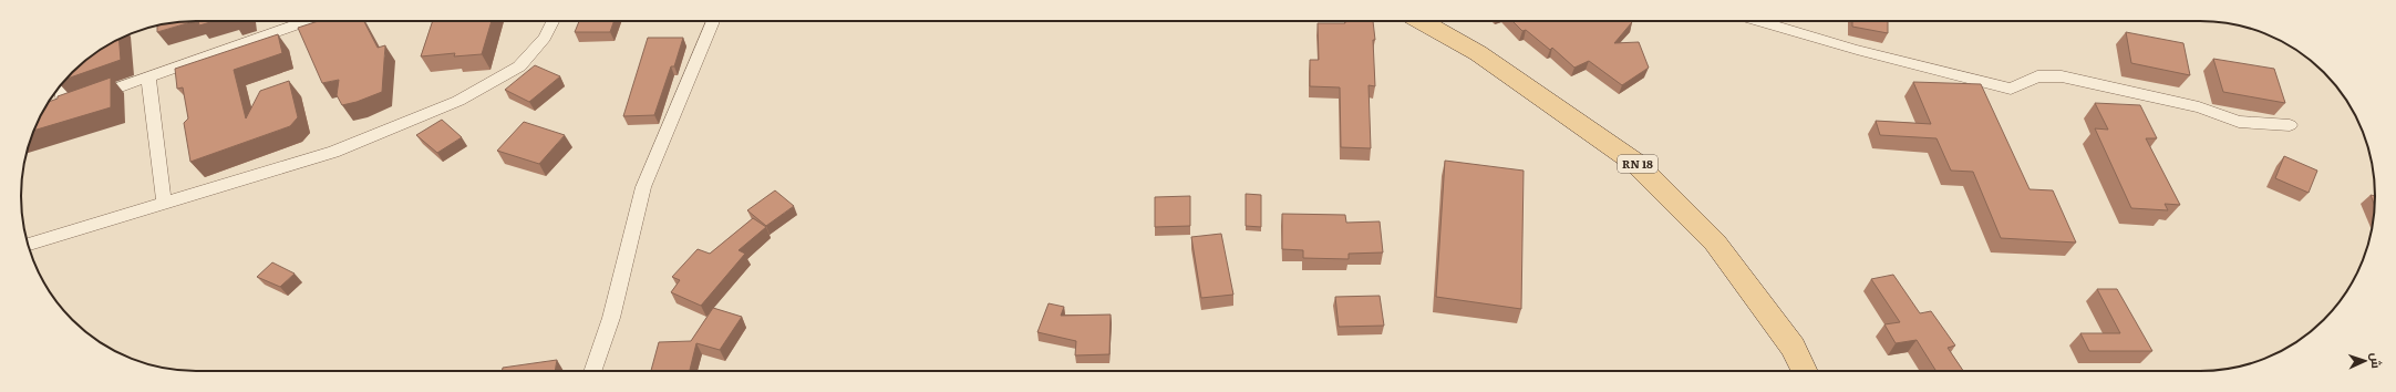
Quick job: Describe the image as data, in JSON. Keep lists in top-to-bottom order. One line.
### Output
{"streets":{"main road":["RN 18"]},"north":"right"}
